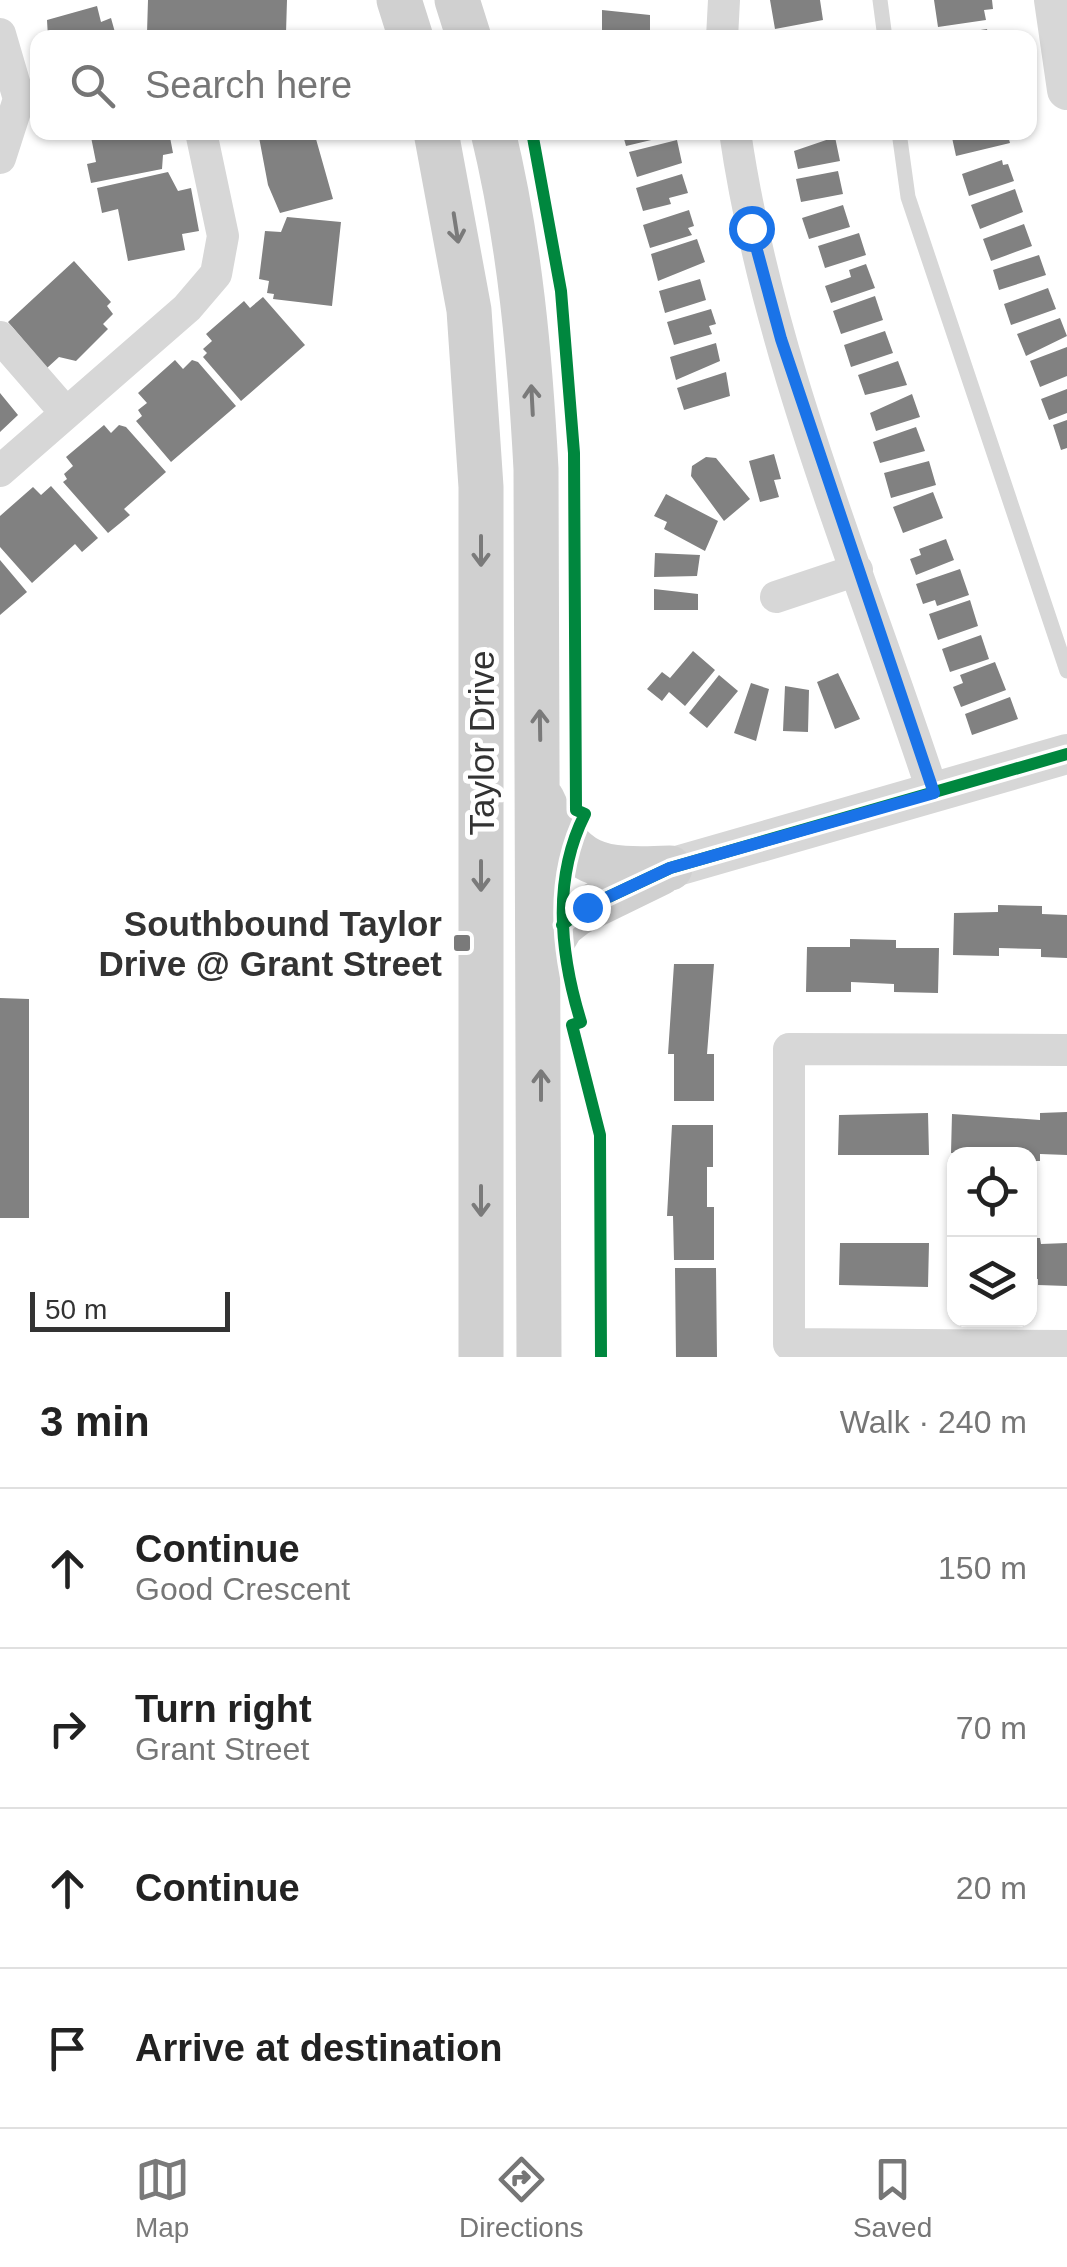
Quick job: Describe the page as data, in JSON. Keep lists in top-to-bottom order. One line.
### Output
{"streets":{"main road":["Taylor Drive"]},"places":{"transit":["Southbound Taylor Drive @ Grant Street"]},"scale_bar":"50 m","page":{"search":"Search here","scale":"50 m","heading":["3 min","Walk · 240 m"],"list":[["Continue","Good Crescent","150 m"],["Turn right","Grant Street","70 m"],["Continue","20 m"],"Arrive at destination"],"nav":["Map","Directions","Saved"]}}
